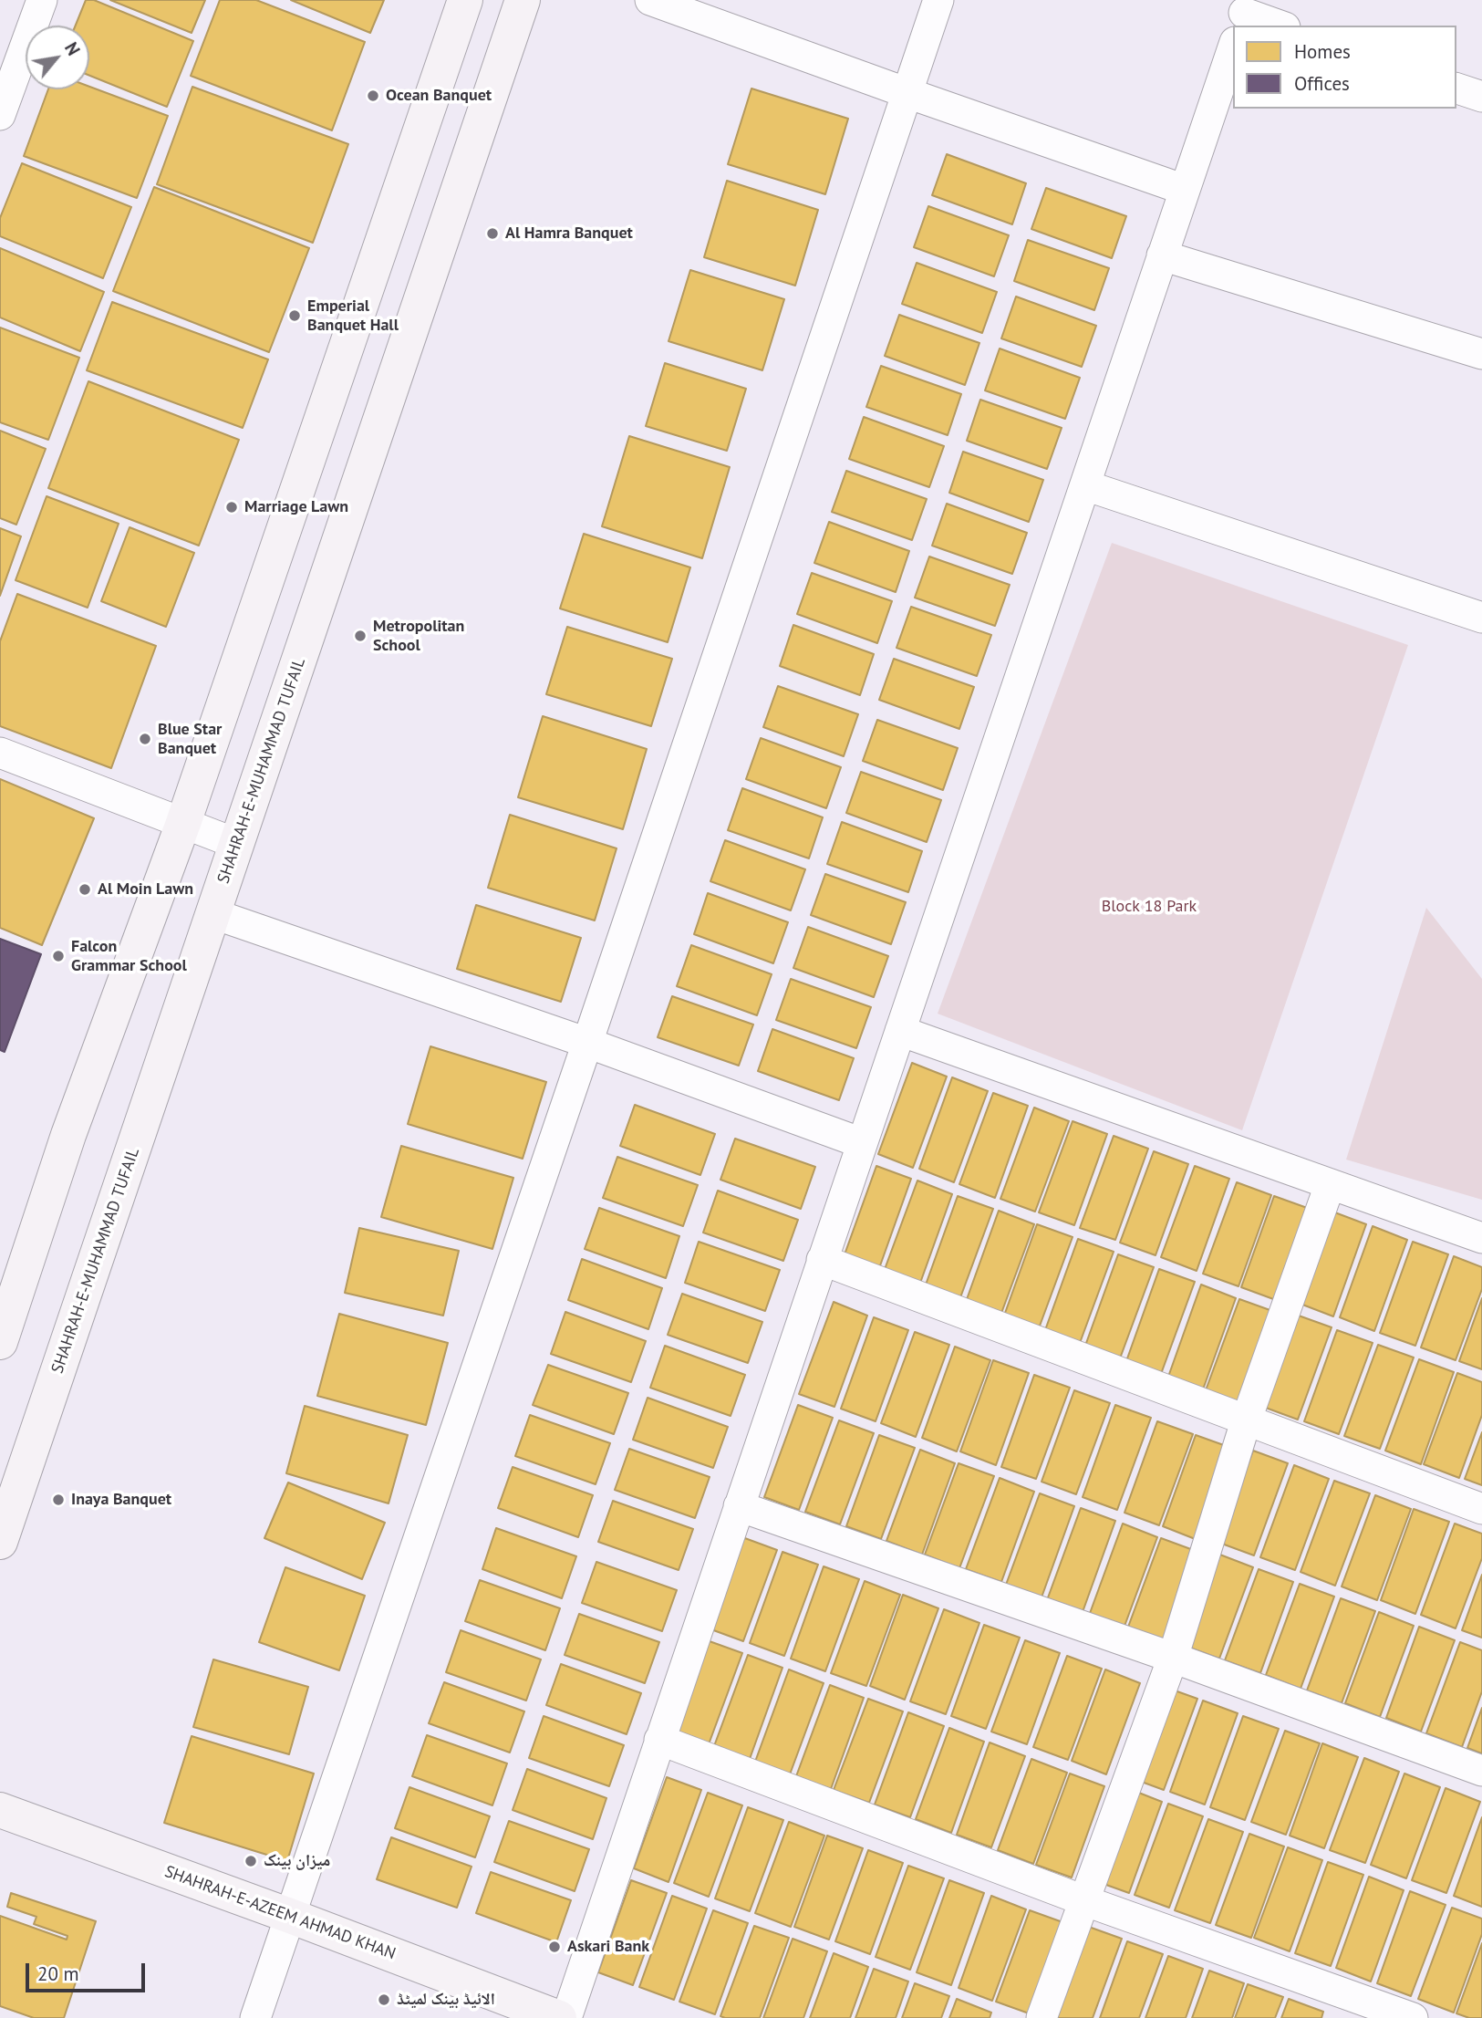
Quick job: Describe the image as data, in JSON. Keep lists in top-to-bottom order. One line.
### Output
{"streets":{"main road":["SHAHRAH-E-MUHAMMAD TUFAIL","SHAHRAH-E-AZEEM AHMAD KHAN"]},"parks":["Block 18 Park"],"places":["Ocean Banquet","Al Hamra Banquet","Emperial Banquet Hall","Marriage Lawn","Metropolitan School","Blue Star Banquet","Al Moin Lawn","Falcon Grammar School","Inaya Banquet","میزان بینک","Askari Bank","الائیڈ بینک لمیٹڈ"],"legend":["Homes","Offices"],"scale_bar":"20 m","north":"top right"}
